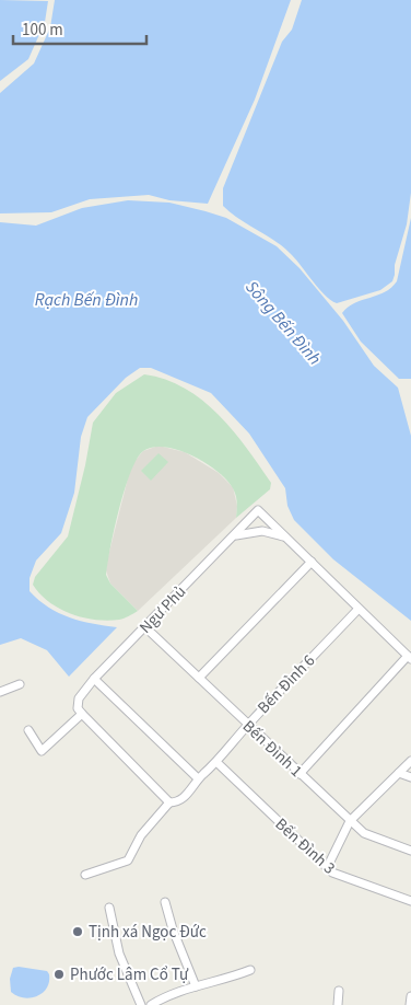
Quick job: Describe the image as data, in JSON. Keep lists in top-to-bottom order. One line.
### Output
{"streets":{"street":["Ngư Phủ","Bến Đình 6","Bến Đình 1","Bến Đình 3"]},"crossings":[["Ngư Phủ","Bến Đình 1"],["Bến Đình 6","Bến Đình 1"],["Bến Đình 6","Bến Đình 3"]],"water":["Rạch Bến Đình","Sông Bến Đình"],"places":["Tịnh xá Ngọc Đức","Phước Lâm Cổ Tự"],"scale_bar":"100 m"}
